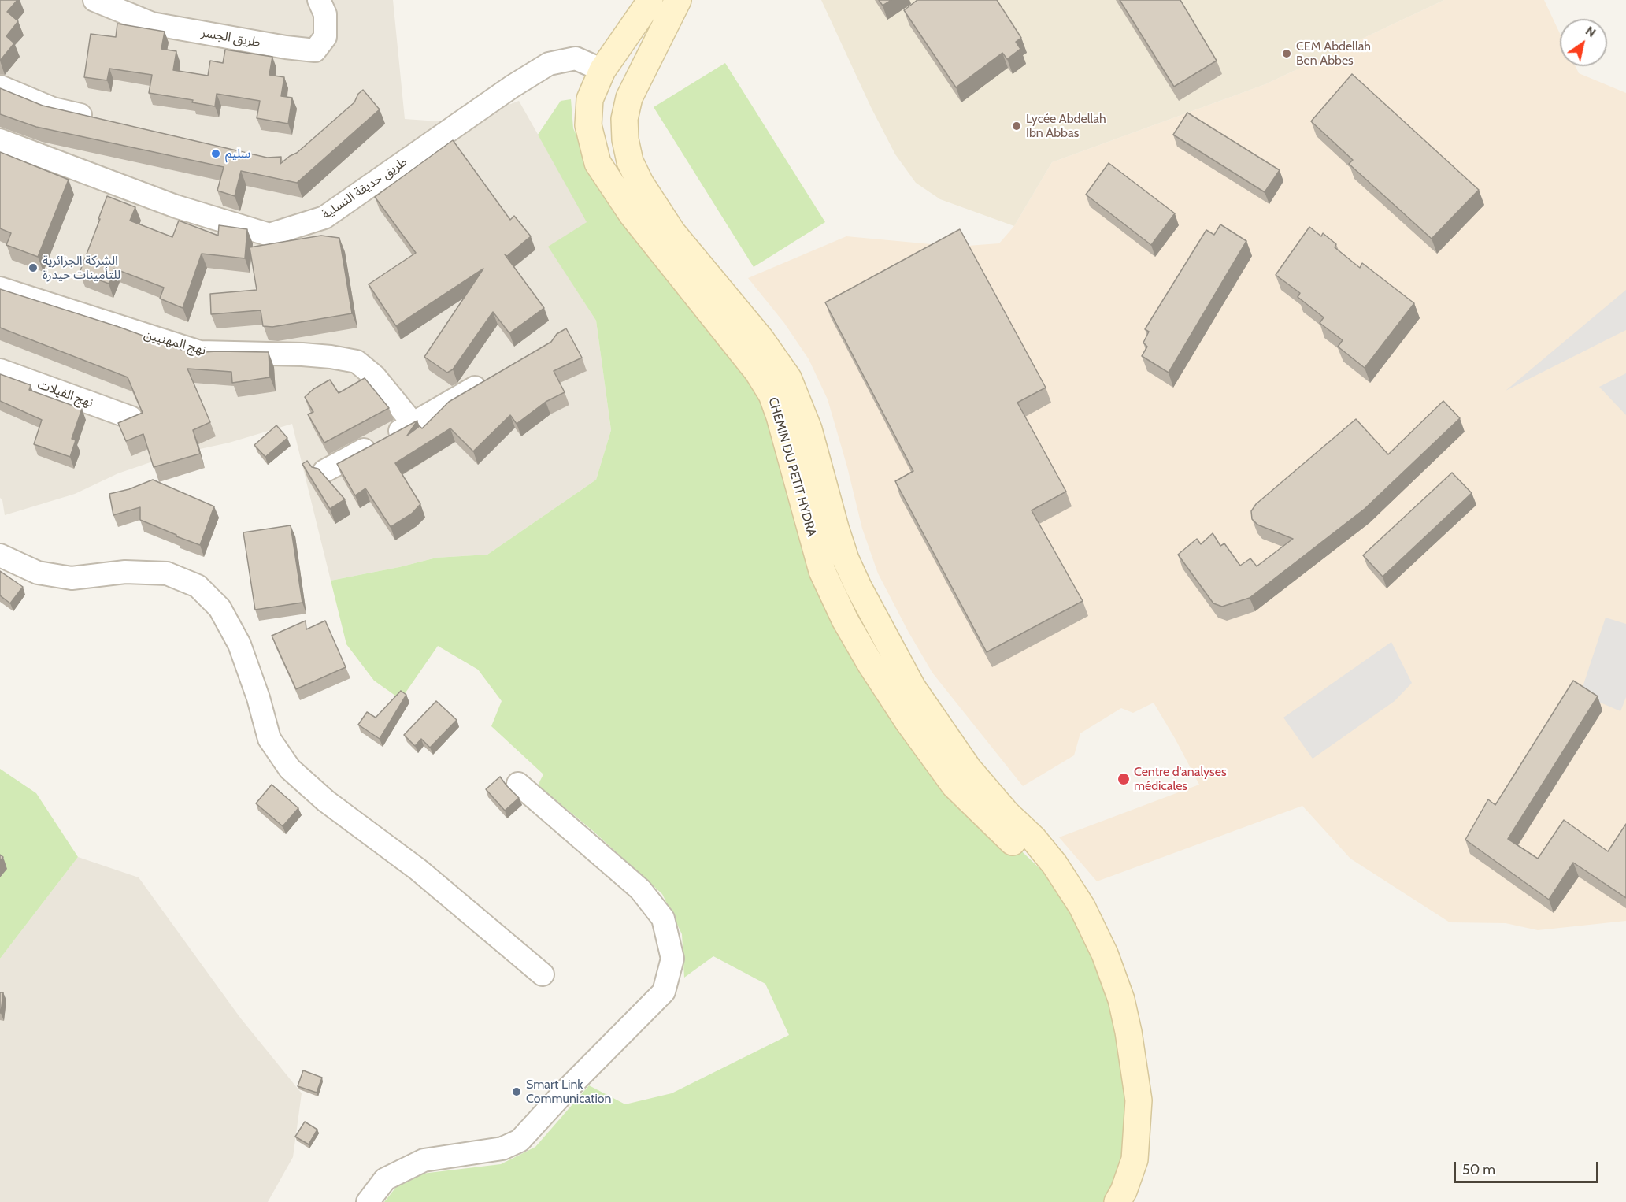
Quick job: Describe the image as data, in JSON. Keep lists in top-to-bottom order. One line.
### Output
{"streets":{"main road":["CHEMIN DU PETIT HYDRA"],"street":["طريق الجسر","طريق حديقة التسلية","نهج المهنيين","نهج الفيلات"]},"crossings":[["طريق حديقة التسلية","CHEMIN DU PETIT HYDRA"]],"places":["CEM Abdellah Ben Abbes","Lycée Abdellah Ibn Abbas","سليم","الشركة الجزائرية للتأمينات حيدرة","Centre d'analyses médicales","Smart Link Communication"],"scale_bar":"50 m","north":"top right"}
